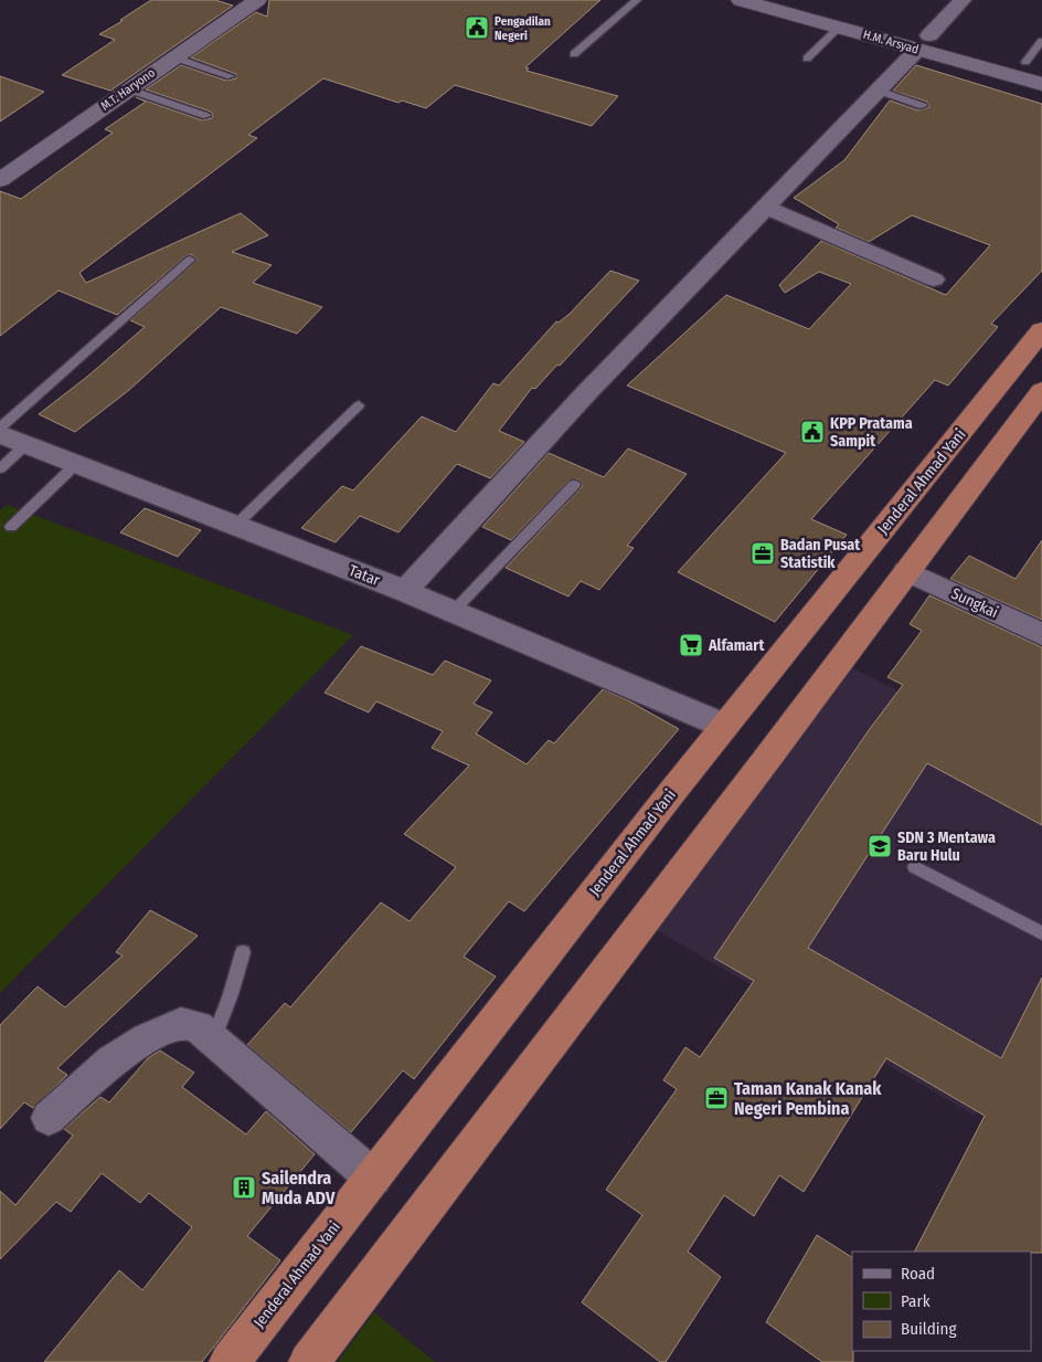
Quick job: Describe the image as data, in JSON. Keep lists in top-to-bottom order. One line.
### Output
{"streets":{"highway":["Jenderal Ahmad Yani"],"street":["H.M. Arsyad","M.T. Haryono","Tatar","Sungkai"]},"crossings":[["Jenderal Ahmad Yani","Tatar"]],"places":{"public building":["Pengadilan Negeri","KPP Pratama Sampit"],"office":["Badan Pusat Statistik","Taman Kanak Kanak Negeri Pembina"],"supermarket":["Alfamart"],"school or university":["SDN 3 Mentawa Baru Hulu"],"building":["Sailendra Muda ADV"]},"legend":["Road","Park","Building"]}
